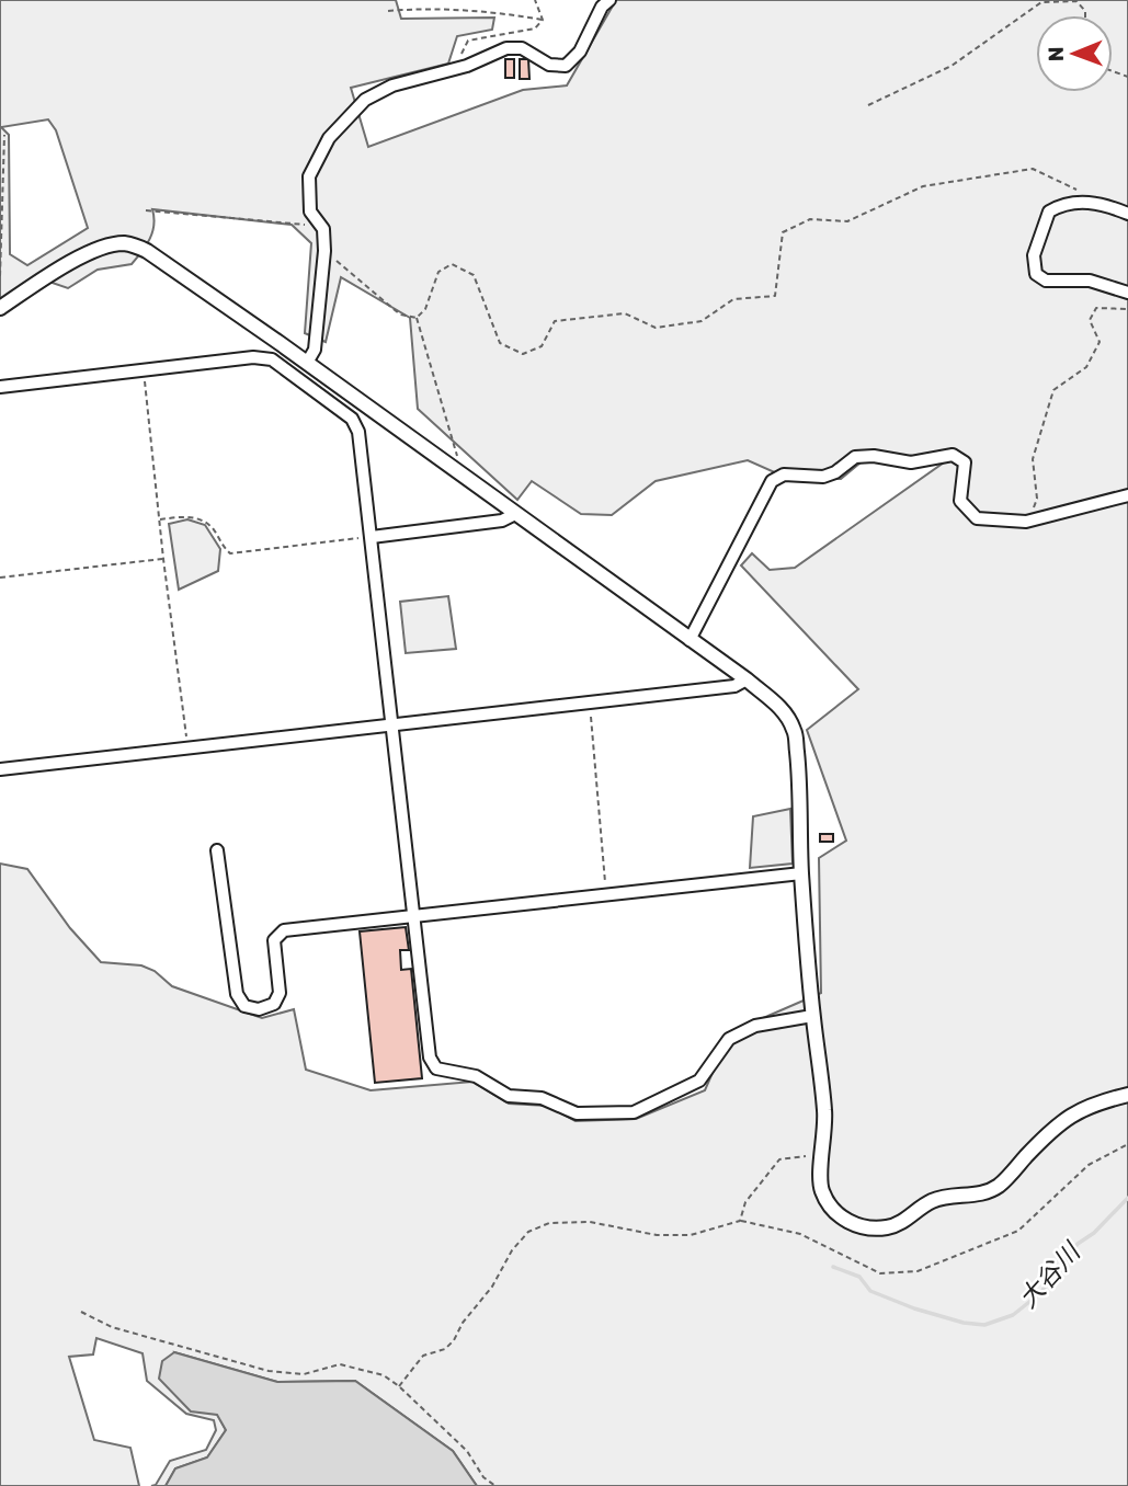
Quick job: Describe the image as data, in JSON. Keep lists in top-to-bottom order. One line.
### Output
{"water":["大谷川"],"north":"left"}
